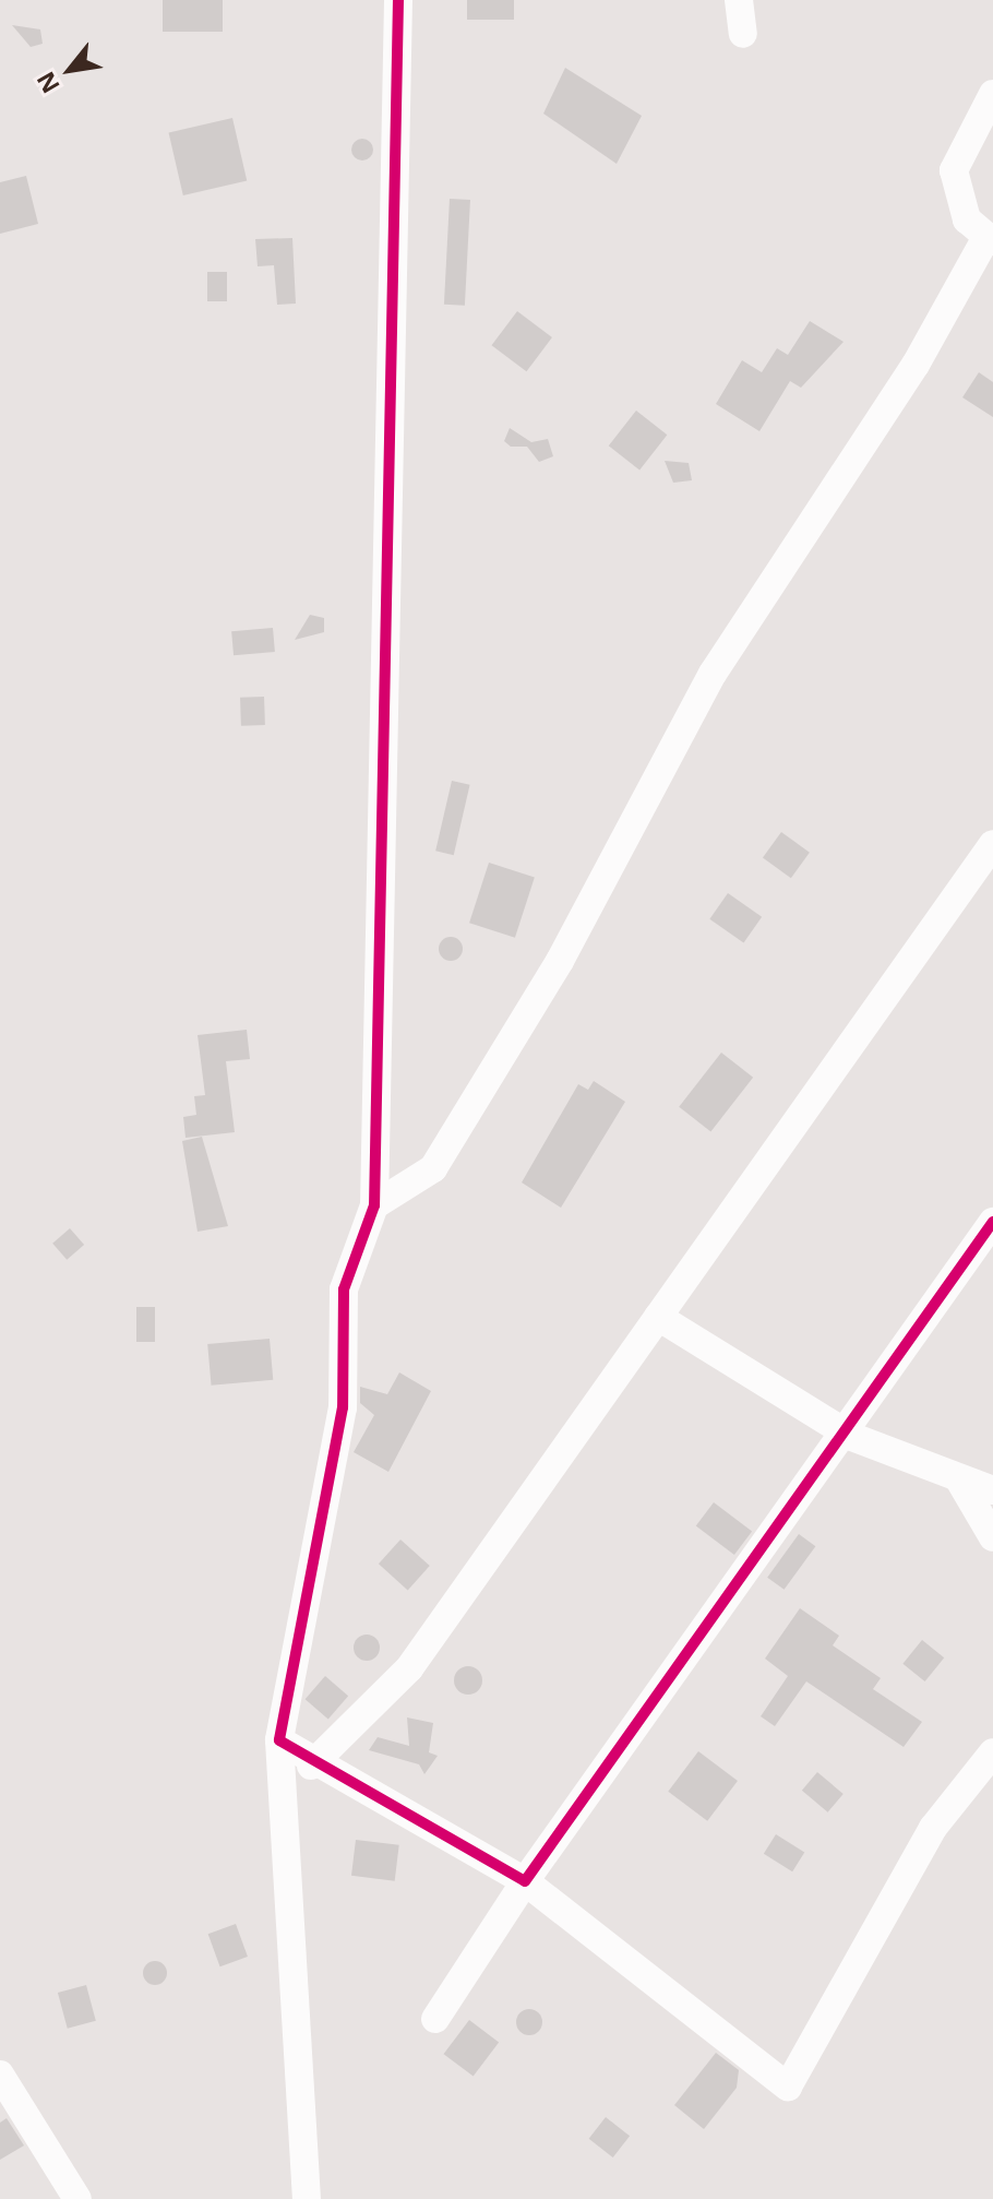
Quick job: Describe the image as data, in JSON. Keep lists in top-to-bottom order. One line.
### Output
{"north":"bottom left"}
